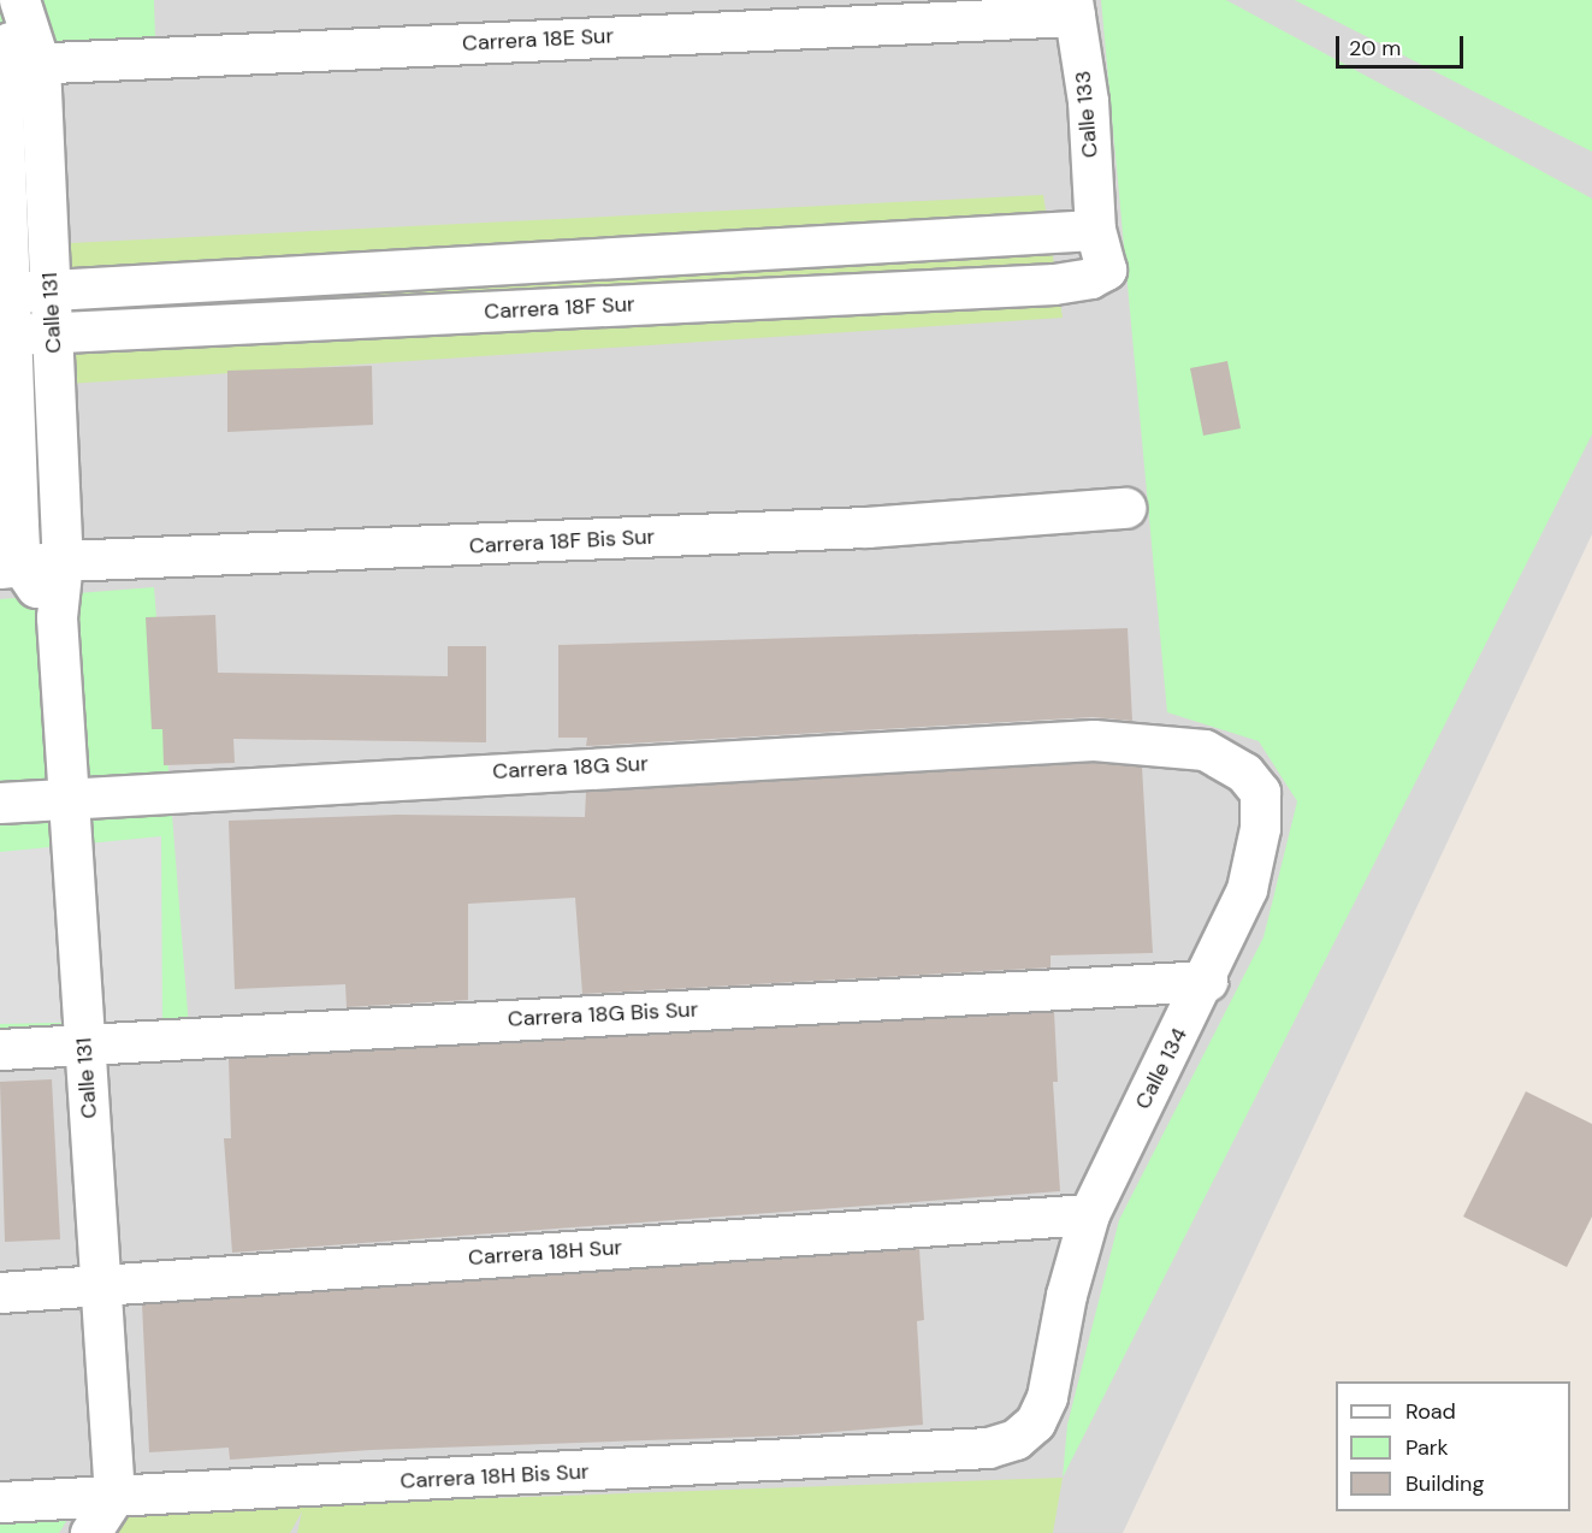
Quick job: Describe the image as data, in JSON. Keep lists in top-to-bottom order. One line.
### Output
{"streets":{"street":["Carrera 18E Sur","Calle 133","Carrera 18F Sur","Calle 131","Carrera 18F Bis Sur","Carrera 18G Sur","Carrera 18G Bis Sur","Calle 134","Carrera 18H Sur","Carrera 18H Bis Sur"]},"crossings":[["Carrera 18E Sur","Calle 133"],["Carrera 18E Sur","Calle 131"],["Calle 133","Carrera 18F Sur"],["Carrera 18F Sur","Calle 131"],["Calle 131","Carrera 18F Bis Sur"],["Calle 131","Carrera 18G Sur"],["Calle 131","Carrera 18G Bis Sur"],["Calle 131","Carrera 18H Sur"],["Calle 131","Carrera 18H Bis Sur"],["Carrera 18G Sur","Calle 134"],["Carrera 18G Bis Sur","Calle 134"],["Calle 134","Carrera 18H Sur"],["Calle 134","Carrera 18H Bis Sur"]],"legend":["Road","Park","Building"],"scale_bar":"20 m"}
